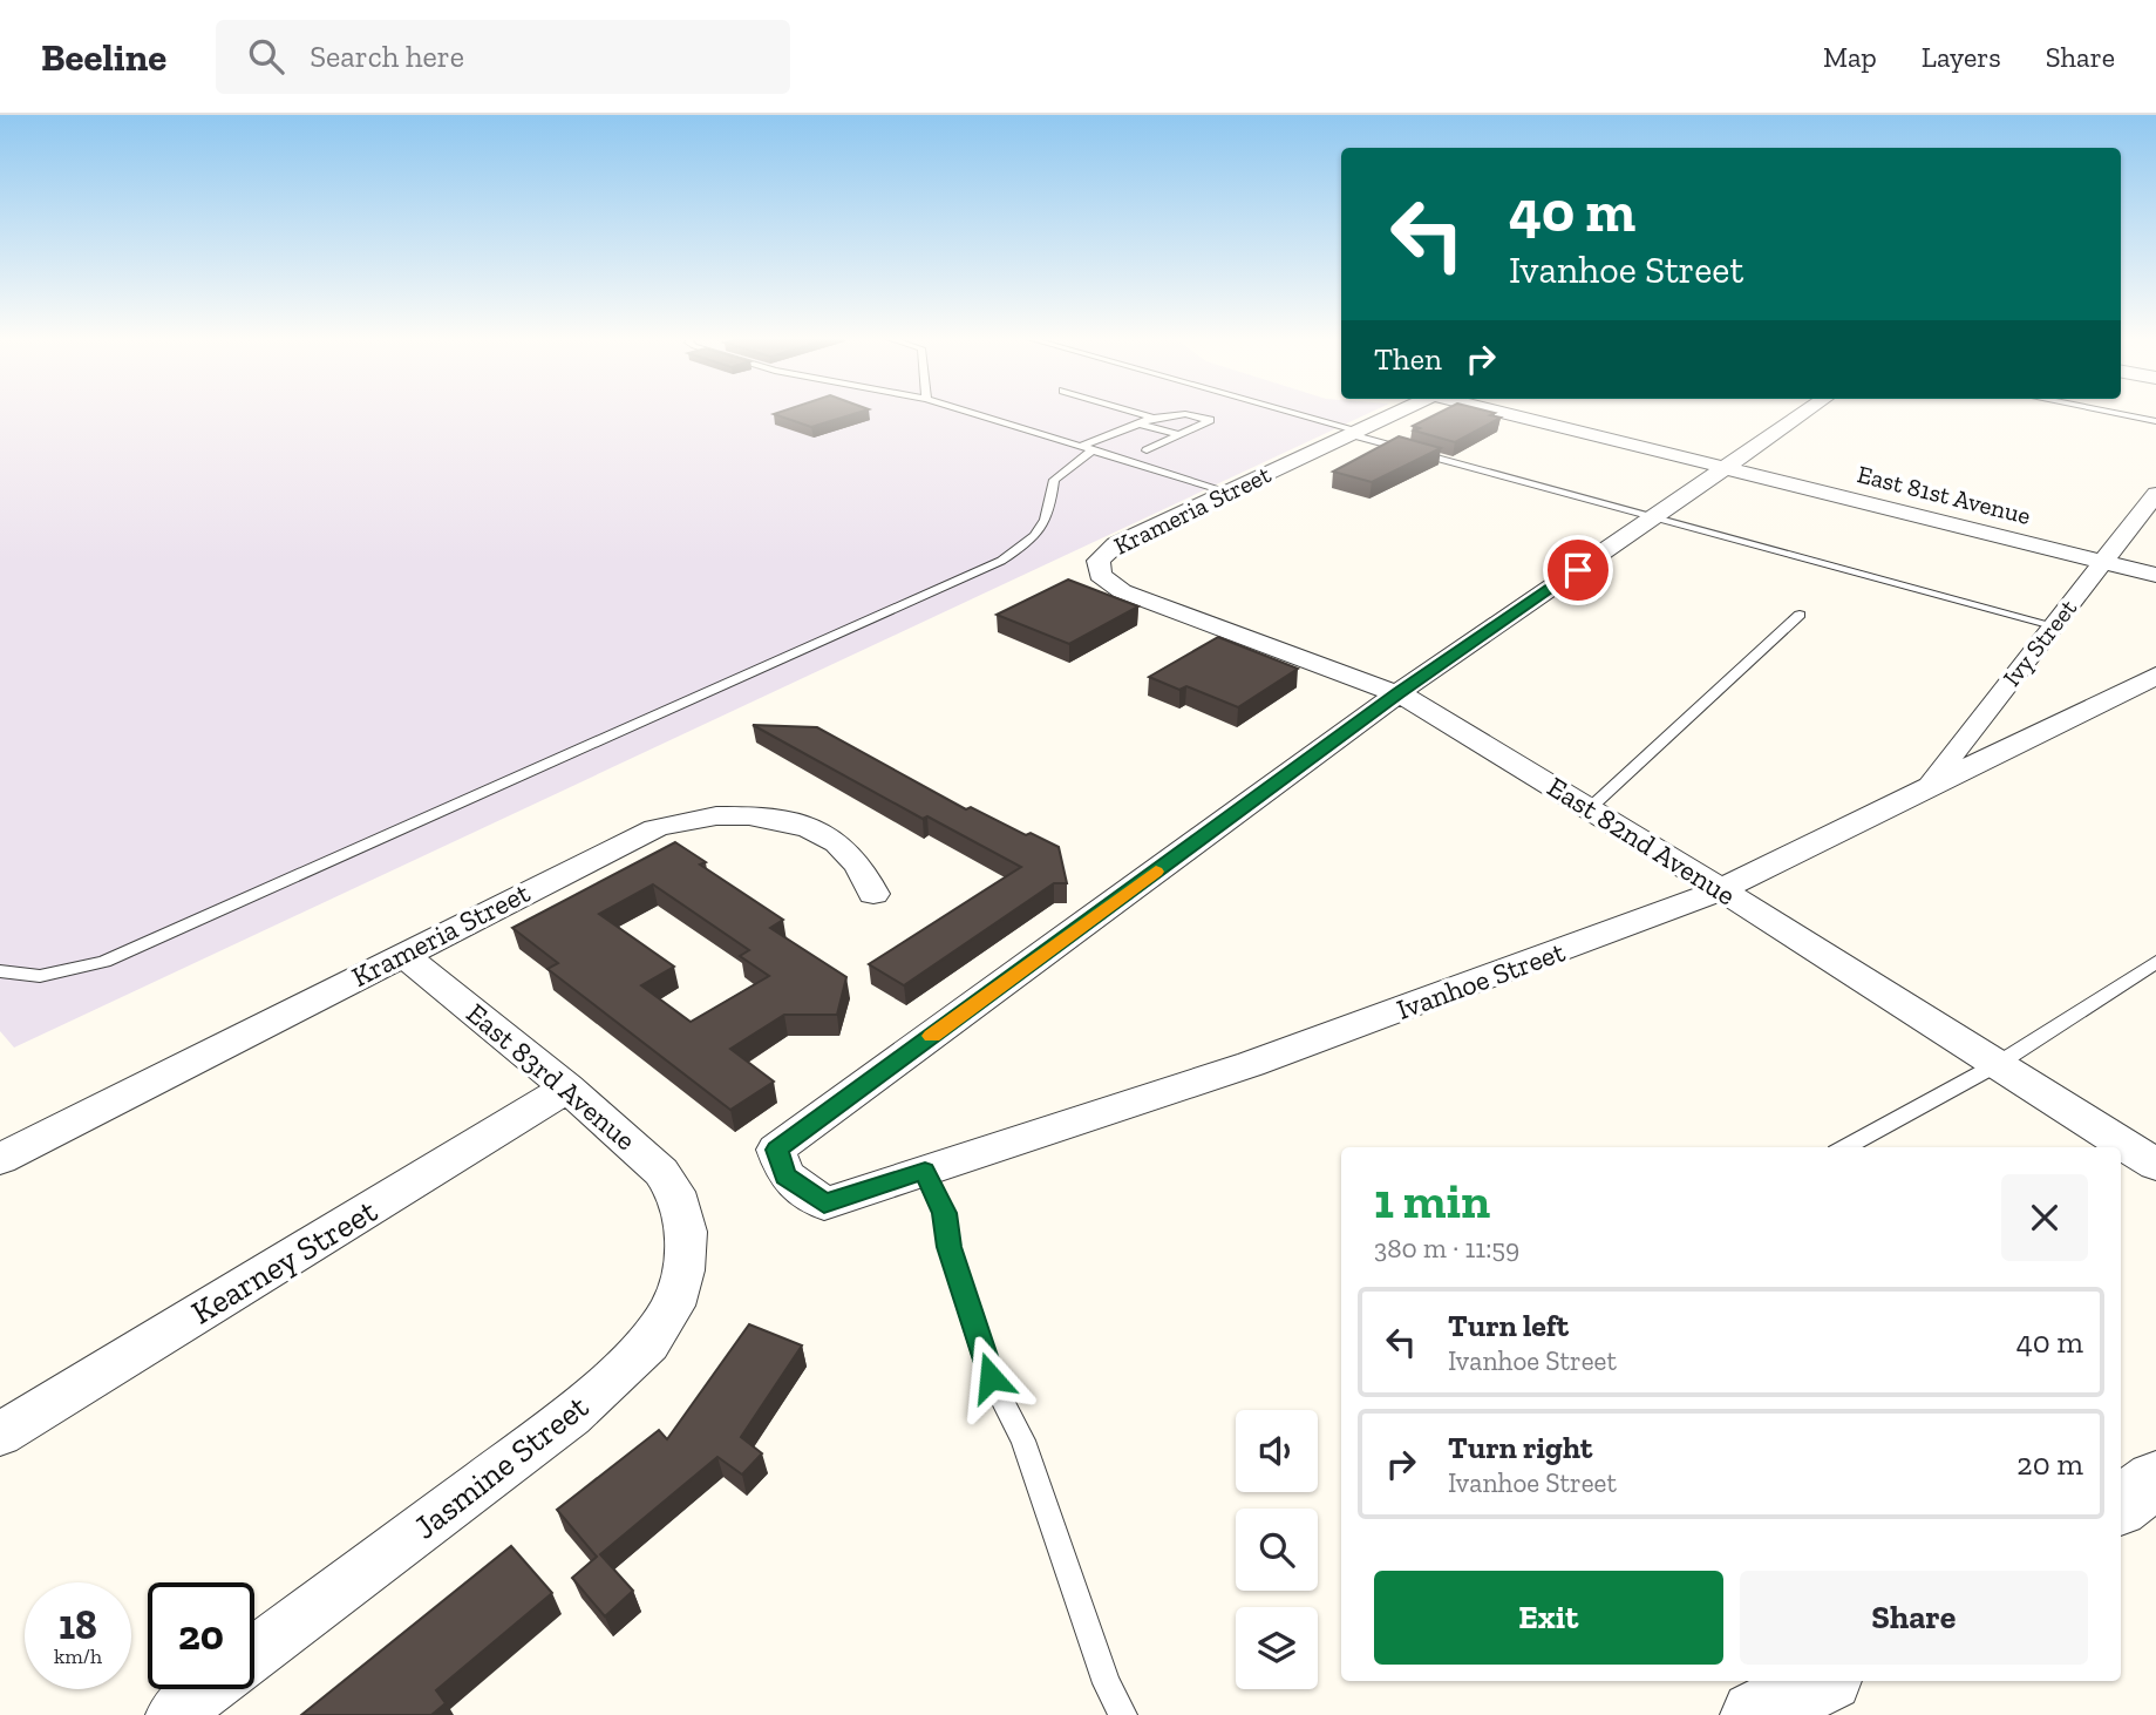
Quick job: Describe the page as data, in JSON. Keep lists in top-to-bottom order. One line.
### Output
{"streets":{"street":["East 81st Avenue","Krameria Street","Ivy Street","East 82nd Avenue","Ivanhoe Street","East 83rd Avenue","Kearney Street","Jasmine Street"]},"crossings":[["East 81st Avenue","Ivy Street"],["Krameria Street","East 82nd Avenue"],["Krameria Street","East 83rd Avenue"],["Ivy Street","Ivanhoe Street"],["East 82nd Avenue","Ivanhoe Street"],["East 83rd Avenue","Kearney Street"],["East 83rd Avenue","Jasmine Street"]],"page":{"header":"Beeline","search":"Search here","nav":["Map","Layers","Share"],"turn":["40 m","Ivanhoe Street"],"then":"Then","heading":["1 min","380 m · 11:59"],"list":[{"name":"Turn left","note":"Ivanhoe Street","value":"40 m"},{"name":"Turn right","note":"Ivanhoe Street","value":"20 m"}],"buttons":["Exit","Share"],"speed":"18 km/h","limit":"20"}}
